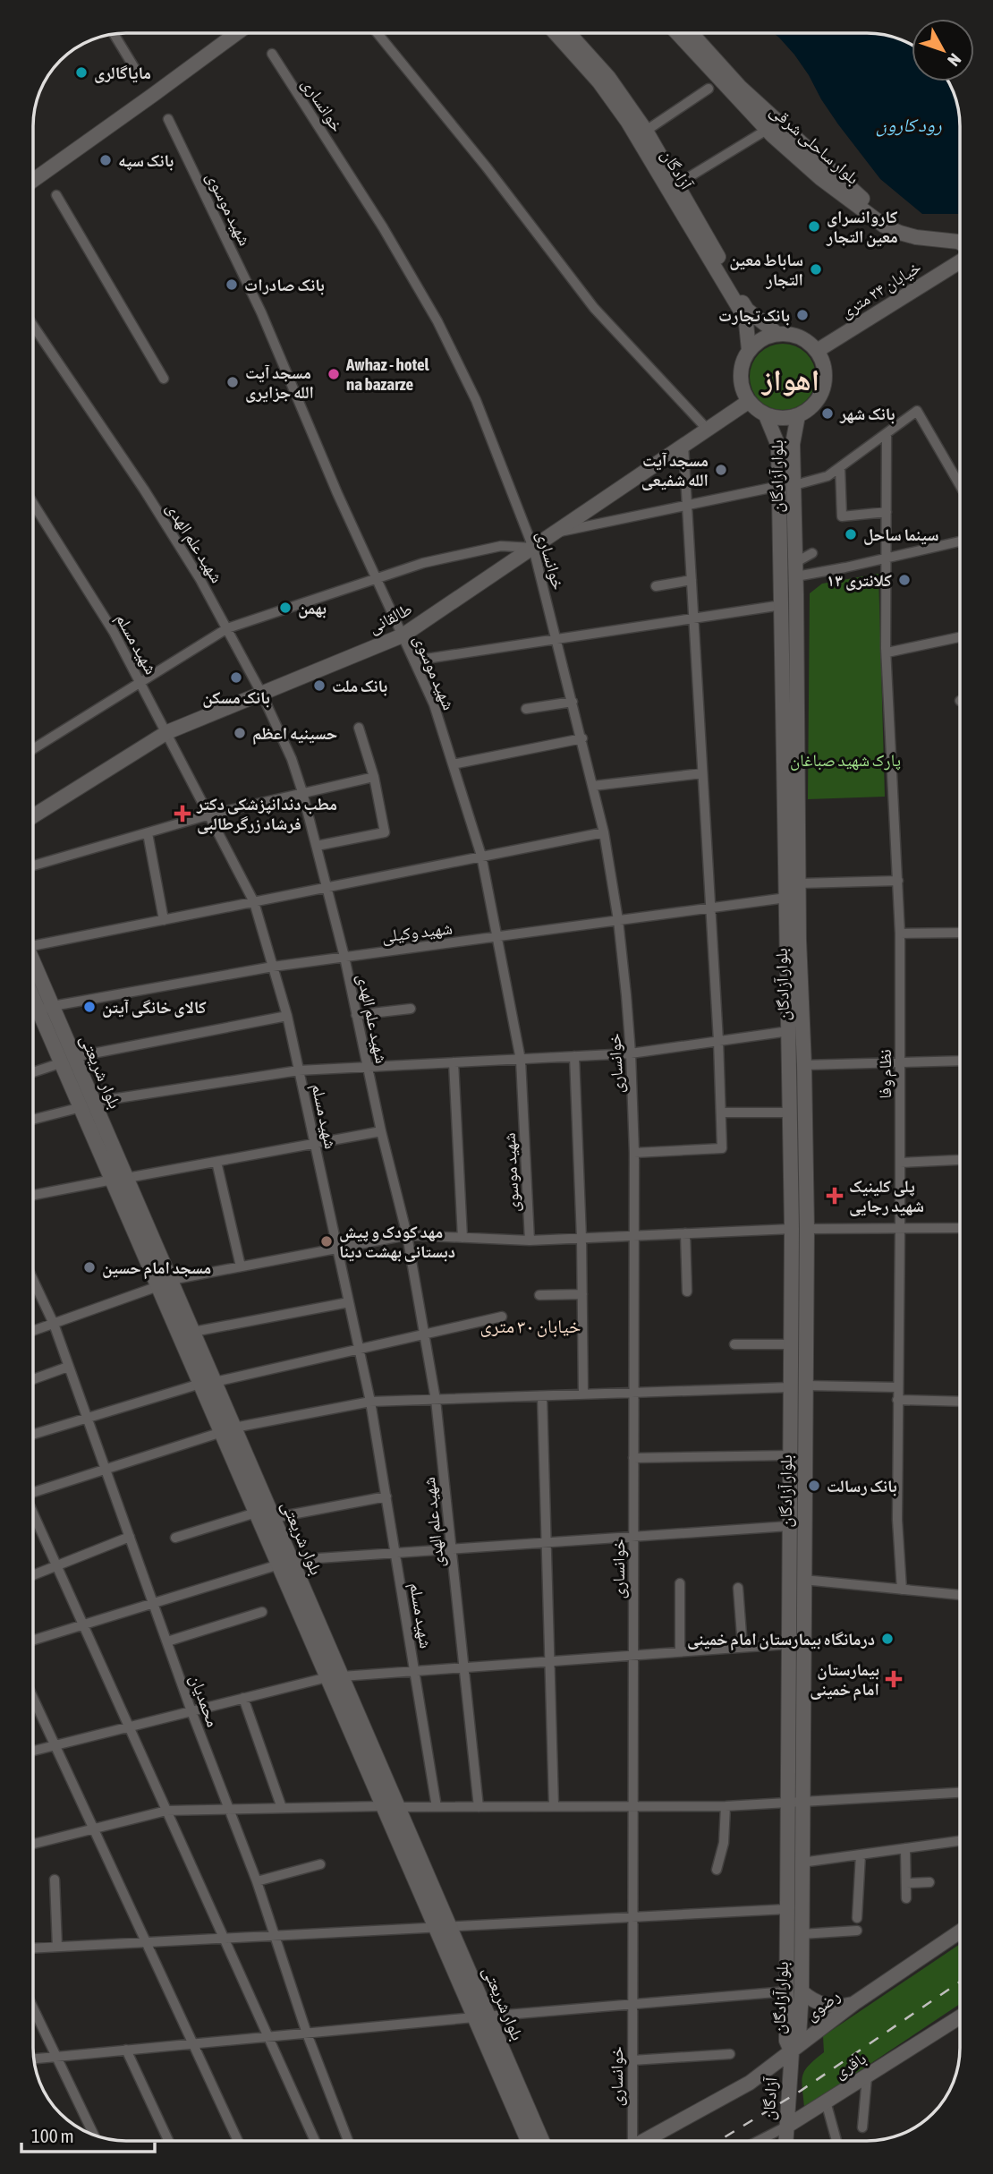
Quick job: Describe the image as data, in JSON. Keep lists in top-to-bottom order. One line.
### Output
{"streets":{"main road":["بلوار ساحلی شرقی","آزادگان","خیابان ۲۴ متری","بلوار آزادگان","طالقانی","بلوار شریعتی","رضوی","باقری"],"street":["خوانساری","شهید موسوی","شهید علم الهدی","شهید مسلم","شهید وکیلی","نظام وفا","محمدیان"]},"crossings":[["خوانساری","طالقانی"],["خوانساری","شهید وکیلی"],["آزادگان","خیابان ۲۴ متری"],["آزادگان","بلوار آزادگان"],["آزادگان","طالقانی"],["آزادگان","رضوی"],["آزادگان","باقری"],["شهید موسوی","طالقانی"],["شهید موسوی","شهید وکیلی"],["خیابان ۲۴ متری","بلوار آزادگان"],["خیابان ۲۴ متری","طالقانی"],["بلوار آزادگان","طالقانی"],["بلوار آزادگان","شهید وکیلی"],["بلوار آزادگان","رضوی"],["شهید علم الهدی","طالقانی"],["شهید علم الهدی","شهید وکیلی"],["طالقانی","شهید مسلم"],["شهید مسلم","شهید وکیلی"],["شهید وکیلی","بلوار شریعتی"]],"districts":["اهواز","خیابان ۳۰ متری"],"water":["رود کارون"],"parks":["پارک شهید صباغان"],"places":{"other":["مایاگالری","بانک سپه","کاروانسرای معین التجار","ساباط معین التجار","بانک صادرات","بانک تجارت","Awhaz - hotel na bazarze","مسجد آیت الله جزایری","بانک شهر","مسجد آیت الله شفیعی","سینما ساحل","کلانتری ۱۳","بهمن","بانک مسکن","بانک ملت","حسینیه اعظم","کالای خانگی آیتن","مهد کودک و پیش دبستانی بهشت دینا","مسجد امام حسین","بانک رسالت","درمانگاه بیمارستان امام خمینی"],"health":["مطب دندانپزشکی دکتر فرشاد زرگرطالبی","پلی کلینیک شهید رجایی","بیمارستان امام خمینی"]},"scale_bar":"100 m","north":"bottom right"}
